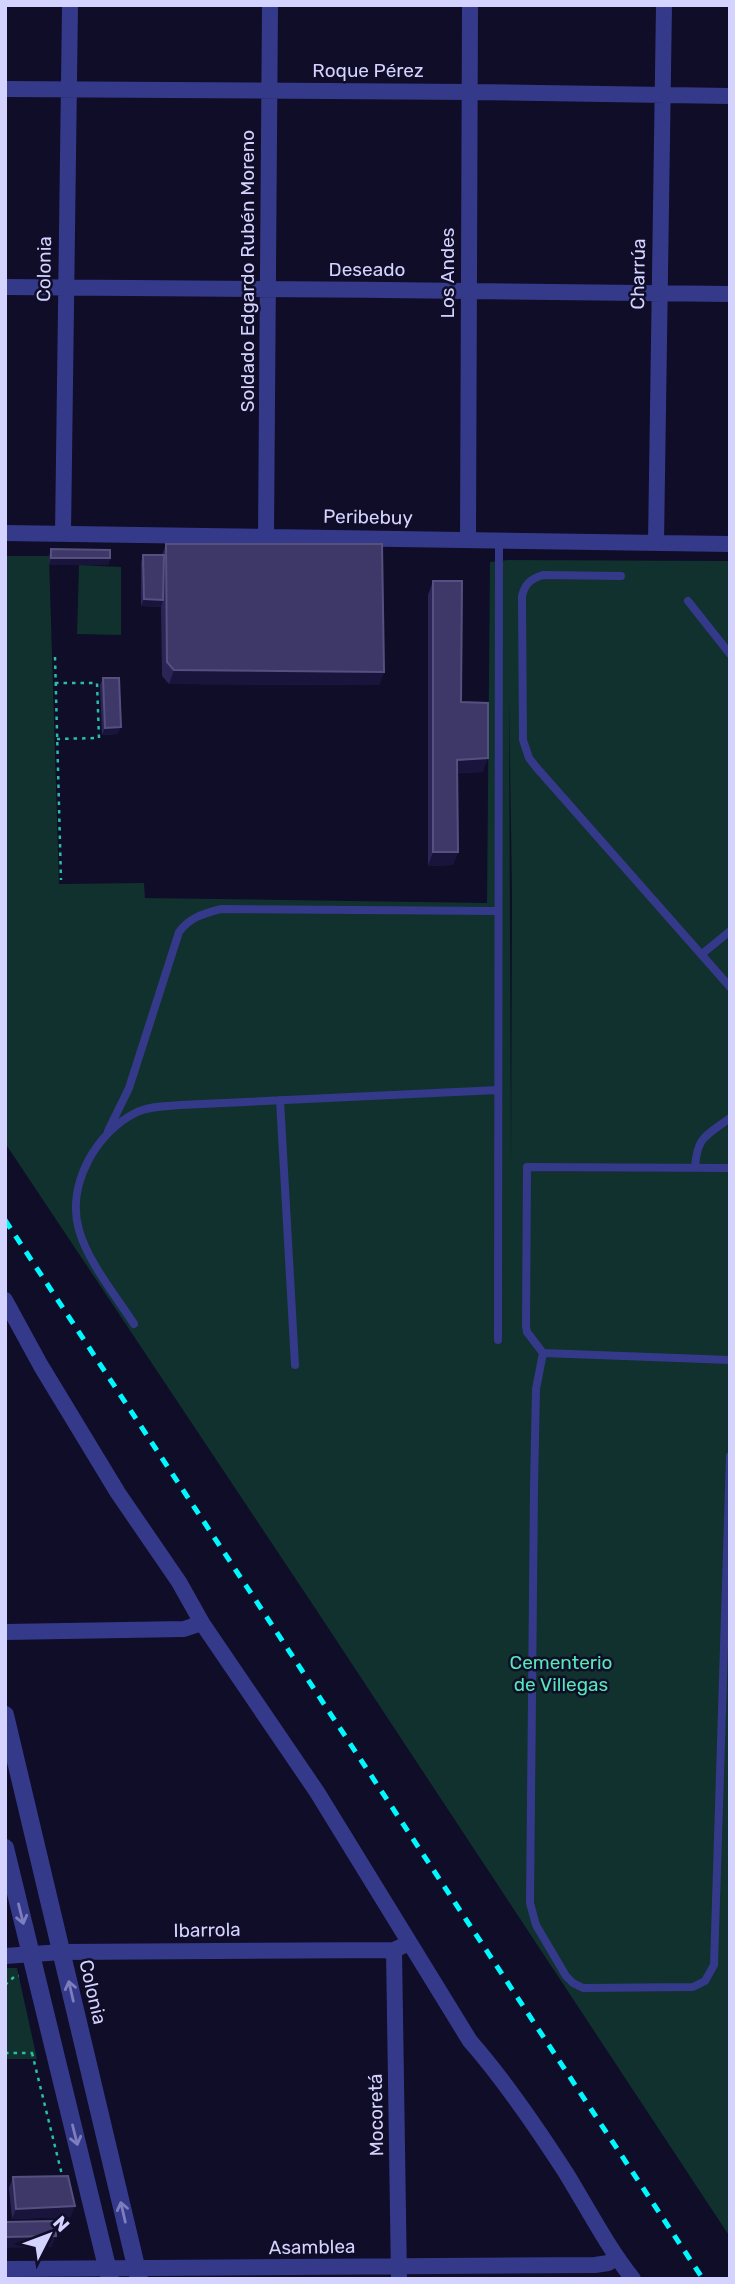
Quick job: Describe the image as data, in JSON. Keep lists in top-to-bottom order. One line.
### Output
{"streets":{"street":["Roque Pérez","Colonia","Deseado","Soldado Edgardo Rubén Moreno","Los Andes","Charrúa","Peribebuy","Ibarrola","Mocoretá","Asamblea"]},"crossings":[["Roque Pérez","Colonia"],["Roque Pérez","Soldado Edgardo Rubén Moreno"],["Roque Pérez","Los Andes"],["Roque Pérez","Charrúa"],["Colonia","Deseado"],["Colonia","Peribebuy"],["Colonia","Ibarrola"],["Colonia","Asamblea"],["Deseado","Soldado Edgardo Rubén Moreno"],["Deseado","Los Andes"],["Deseado","Charrúa"],["Soldado Edgardo Rubén Moreno","Peribebuy"],["Los Andes","Peribebuy"],["Charrúa","Peribebuy"],["Ibarrola","Mocoretá"],["Mocoretá","Asamblea"]],"parks":["Cementerio de Villegas"],"north":"top right"}
